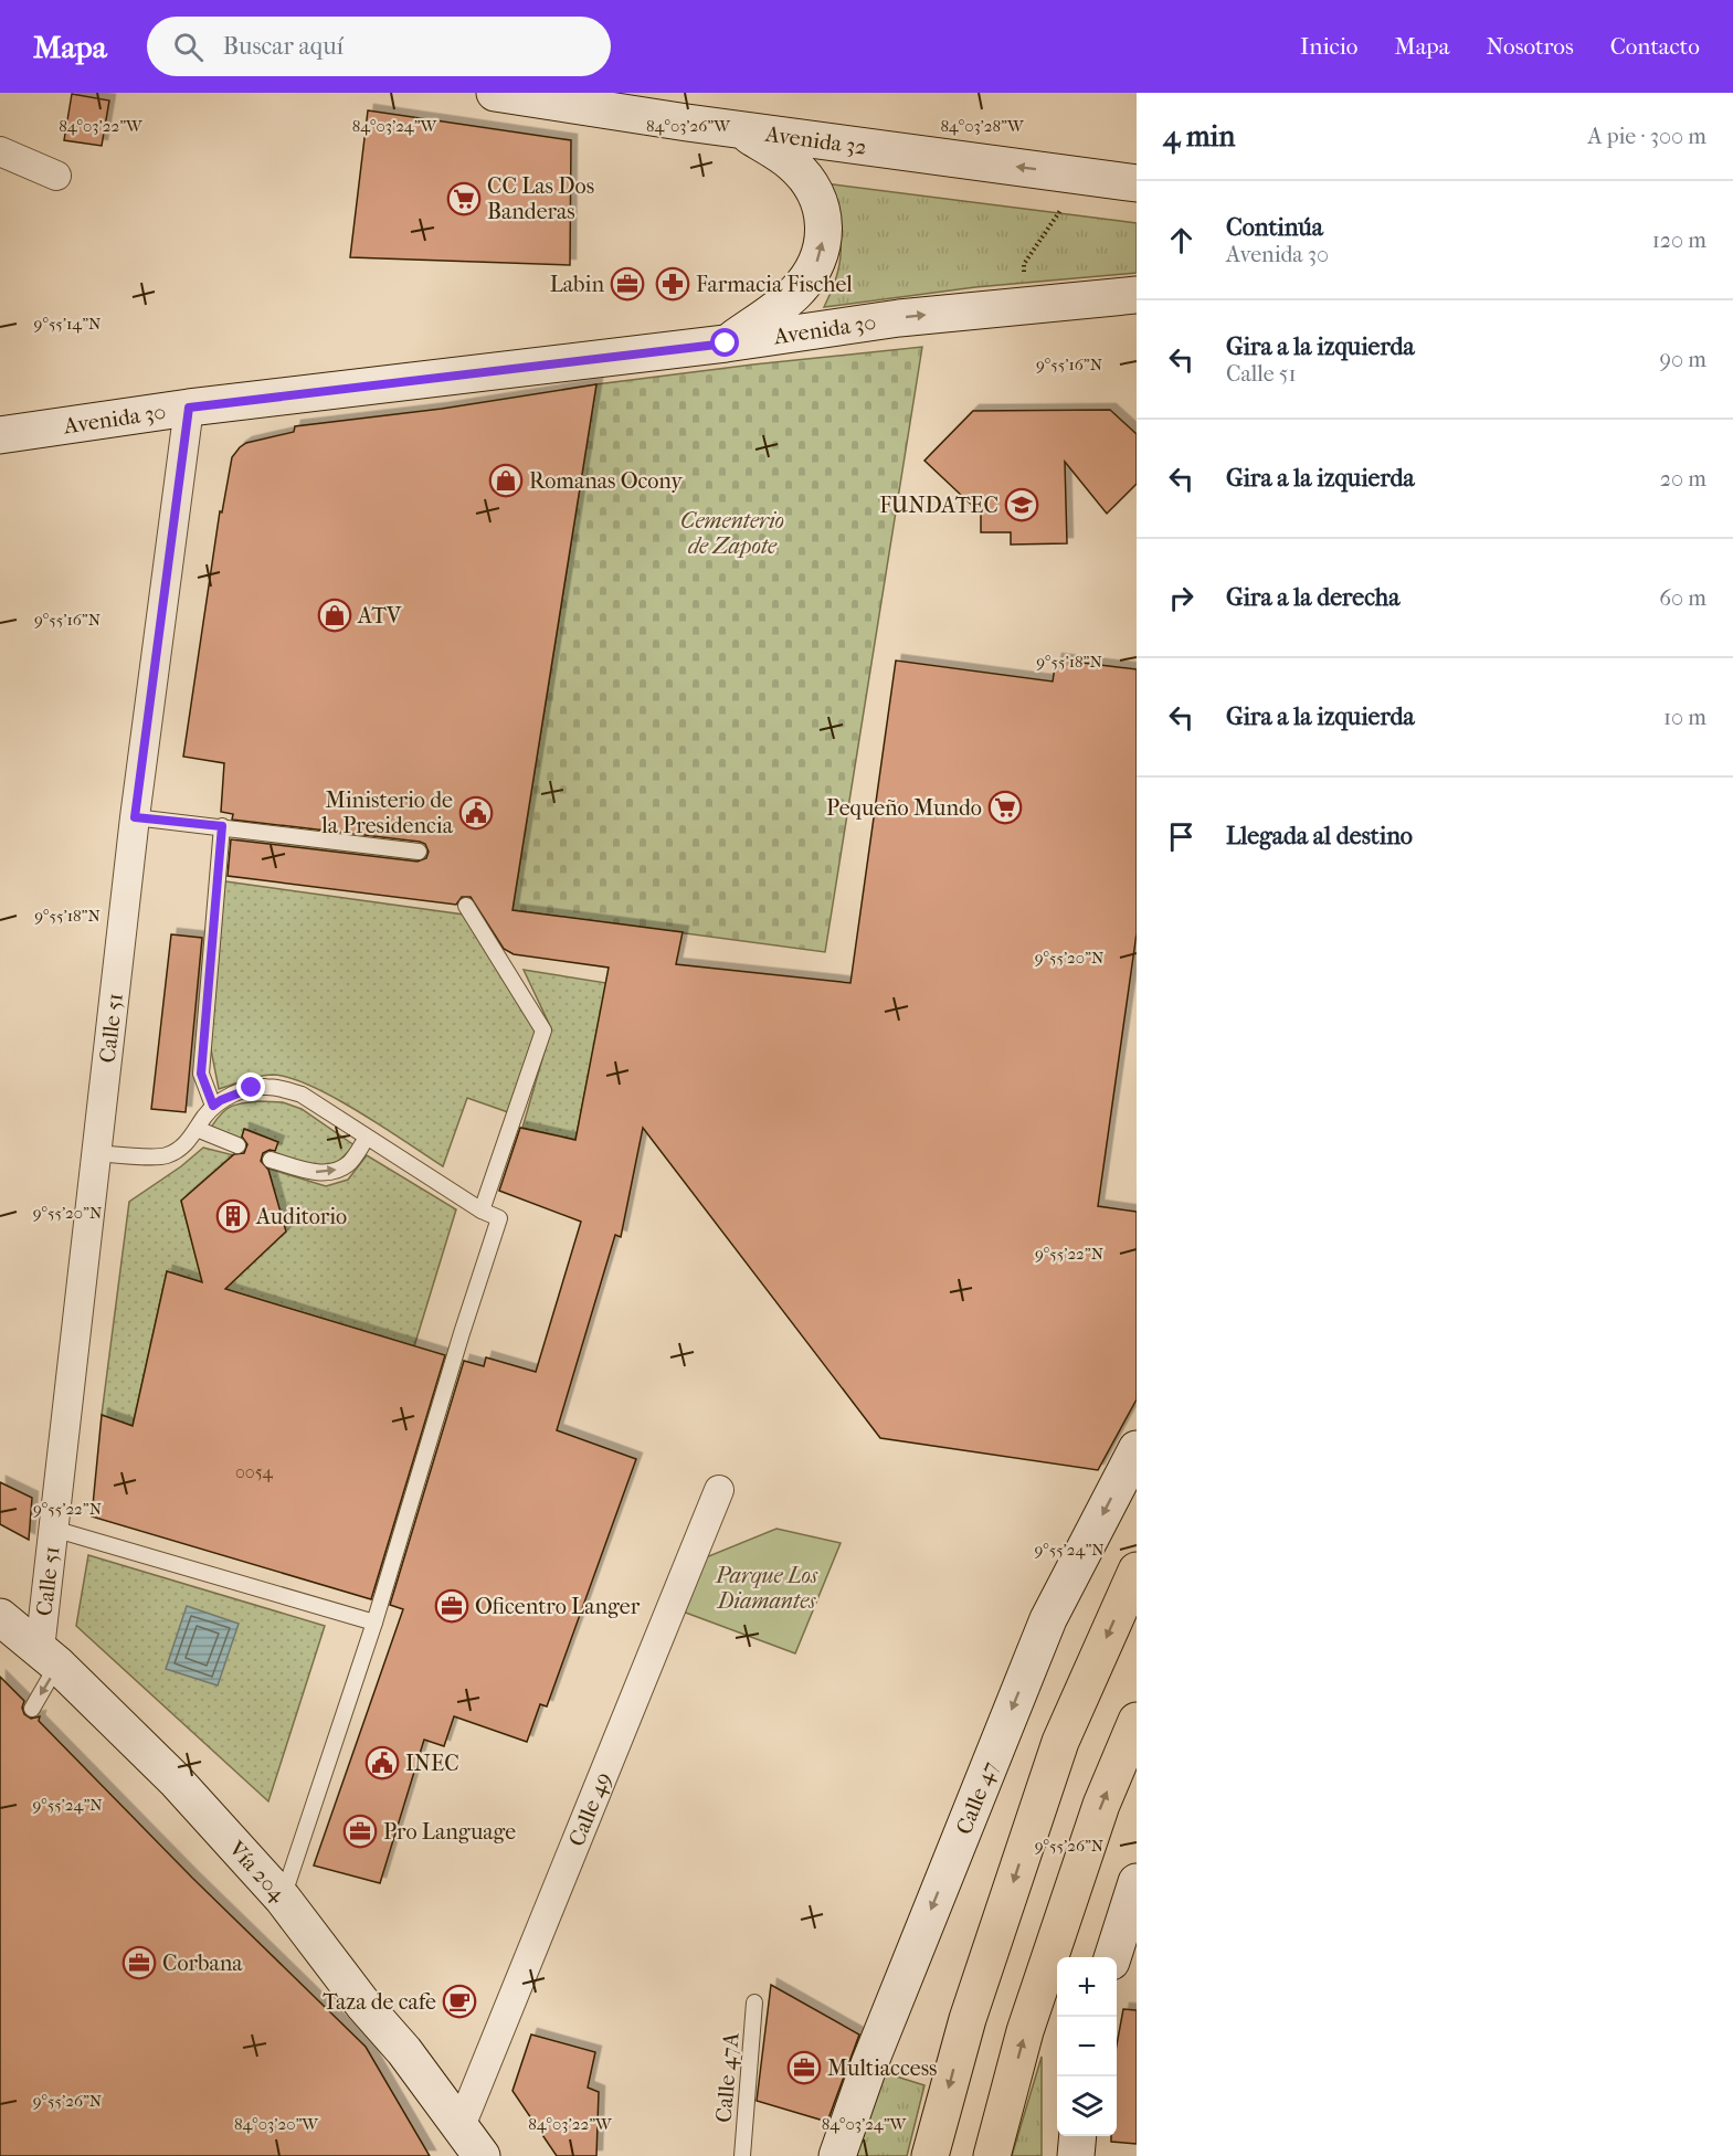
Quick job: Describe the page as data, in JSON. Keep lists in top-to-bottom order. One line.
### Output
{"streets":{"main road":["Avenida 32","Avenida 30","Calle 47","Vía 204"],"street":["Calle 51","Calle 49"],"lane":["Calle 47A"]},"crossings":[["Avenida 30","Calle 51"],["Calle 51","Vía 204"],["Calle 49","Vía 204"]],"one_way":["Avenida 32","Calle 47"],"parks":["Cementerio de Zapote","Parque Los Diamantes"],"places":{"supermarket":["CC Las Dos Banderas","Pequeño Mundo"],"office":["Labin","Oficentro Langer","Pro Language","Corbana","Multiaccess"],"pharmacy":["Farmacia Fischel"],"shop":["Romanas Ocony","ATV"],"school or university":["FUNDATEC"],"public building":["Ministerio de la Presidencia","INEC"],"building":["Auditorio"],"cafe":["Taza de cafe"]},"house_numbers":["0054"],"page":{"header":"Mapa","search":"Buscar aquí","nav":["Inicio","Mapa","Nosotros","Contacto"],"heading":["4 min","A pie · 300 m"],"list":[["Continúa","Avenida 30","120 m"],["Gira a la izquierda","Calle 51","90 m"],["Gira a la izquierda","20 m"],["Gira a la derecha","60 m"],["Gira a la izquierda","10 m"],"Llegada al destino"],"map_buttons":["+","−"]},"coordinates":["84°03'22\"W","84°03'24\"W","84°03'26\"W","84°03'28\"W","9°55'14\"N","9°55'16\"N","9°55'18\"N","9°55'20\"N","9°55'22\"N","9°55'24\"N","9°55'26\"N","84°03'20\"W"]}
